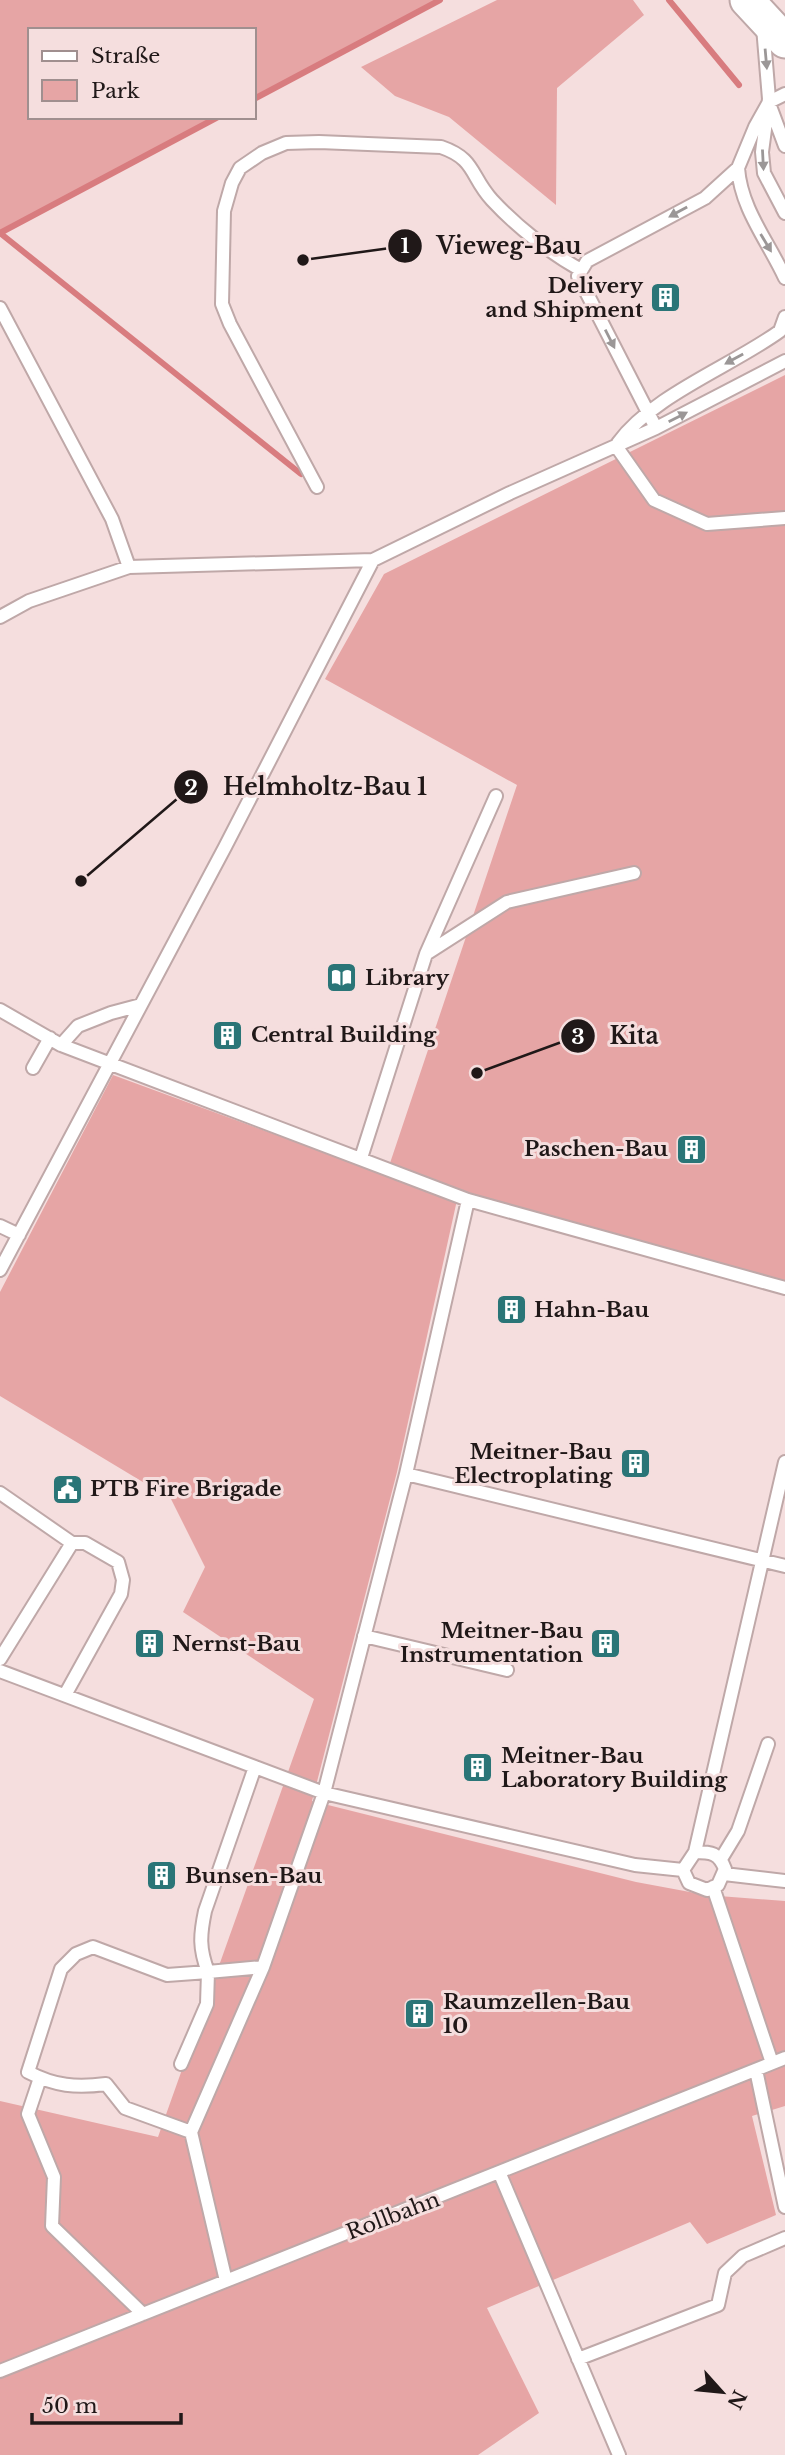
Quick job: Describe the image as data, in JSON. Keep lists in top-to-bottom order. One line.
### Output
{"streets":{"lane":["Rollbahn"]},"places":{"other":["Vieweg-Bau","Helmholtz-Bau 1","Kita"],"building":["Delivery and Shipment","Central Building","Paschen-Bau","Hahn-Bau","Meitner-Bau Electroplating","Meitner-Bau Instrumentation","Nernst-Bau","Meitner-Bau Laboratory Building","Bunsen-Bau","Raumzellen-Bau 10"],"library":["Library"],"public building":["PTB Fire Brigade"]},"legend":["Straße","Park"],"scale_bar":"50 m","north":"bottom right"}
